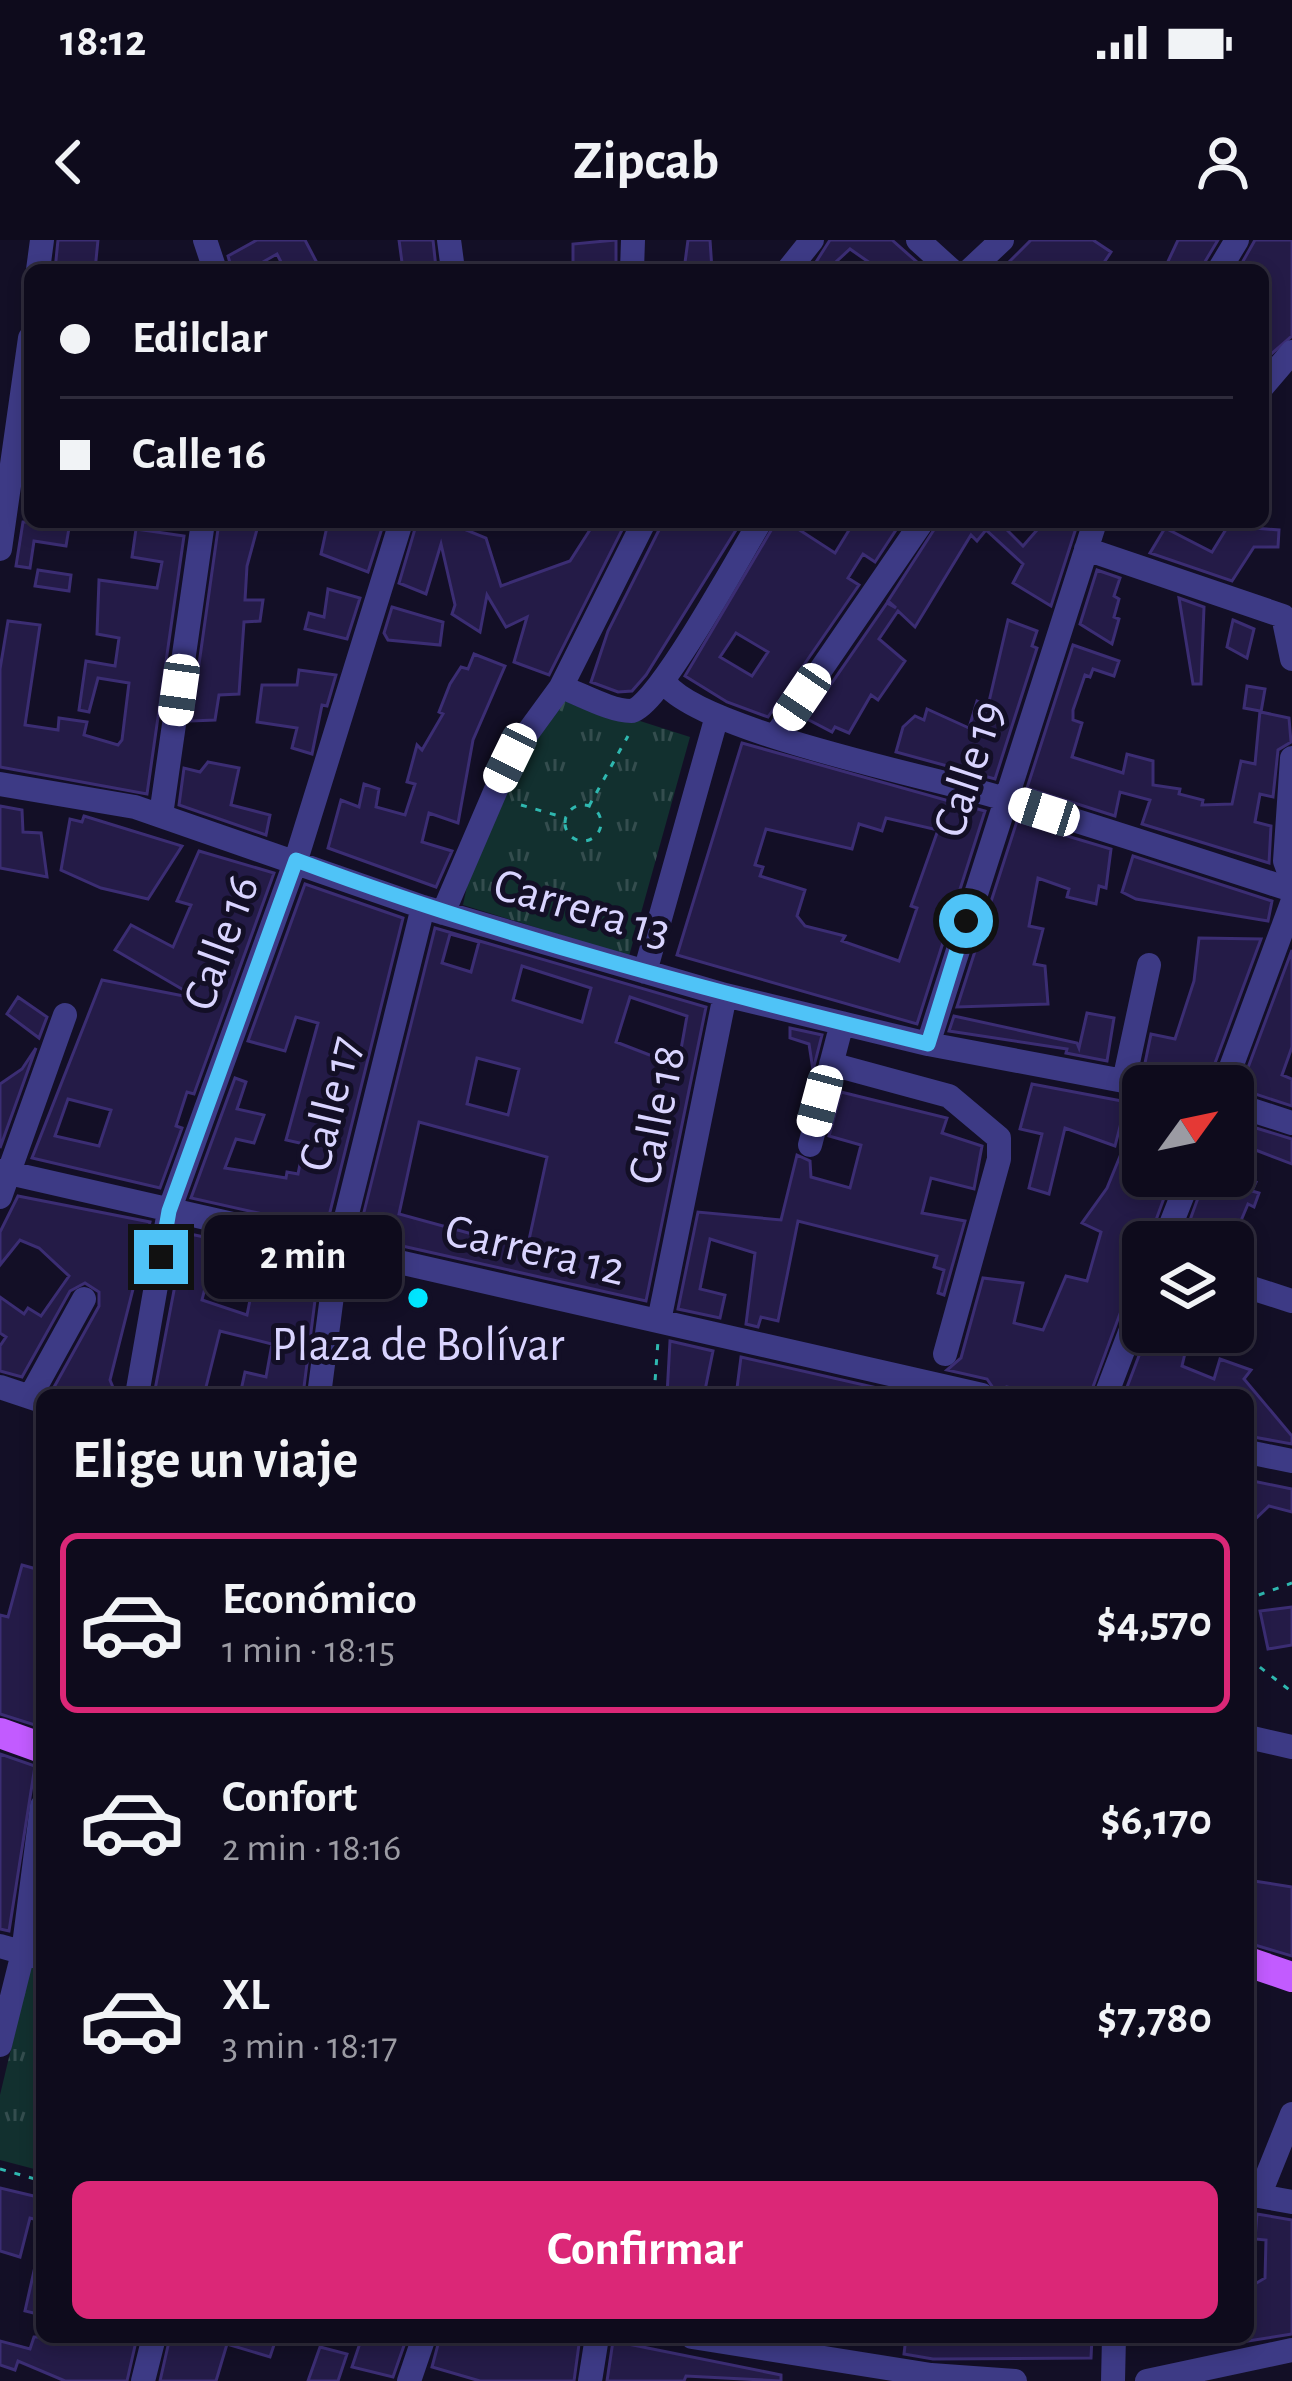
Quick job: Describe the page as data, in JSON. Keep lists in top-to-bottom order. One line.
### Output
{"streets":{"street":["Calle 19","Carrera 13","Calle 16","Calle 17","Calle 18","Carrera 12"]},"crossings":[["Calle 19","Carrera 13"],["Carrera 13","Calle 16"],["Carrera 13","Calle 17"],["Carrera 13","Calle 18"],["Calle 16","Carrera 12"],["Calle 17","Carrera 12"],["Calle 18","Carrera 12"]],"places":["Plaza de Bolívar"],"north":"top right","page":{"status":"18:12","header":"Zipcab","banner":["Edilclar","Calle 16"],"bubble":"2 min","heading":"Elige un viaje","list":[{"name":"Económico","note":"1 min · 18:15","value":"$4,570"},{"name":"Confort","note":"2 min · 18:16","value":"$6,170"},{"name":"XL","note":"3 min · 18:17","value":"$7,780"}],"buttons":"Confirmar"}}
